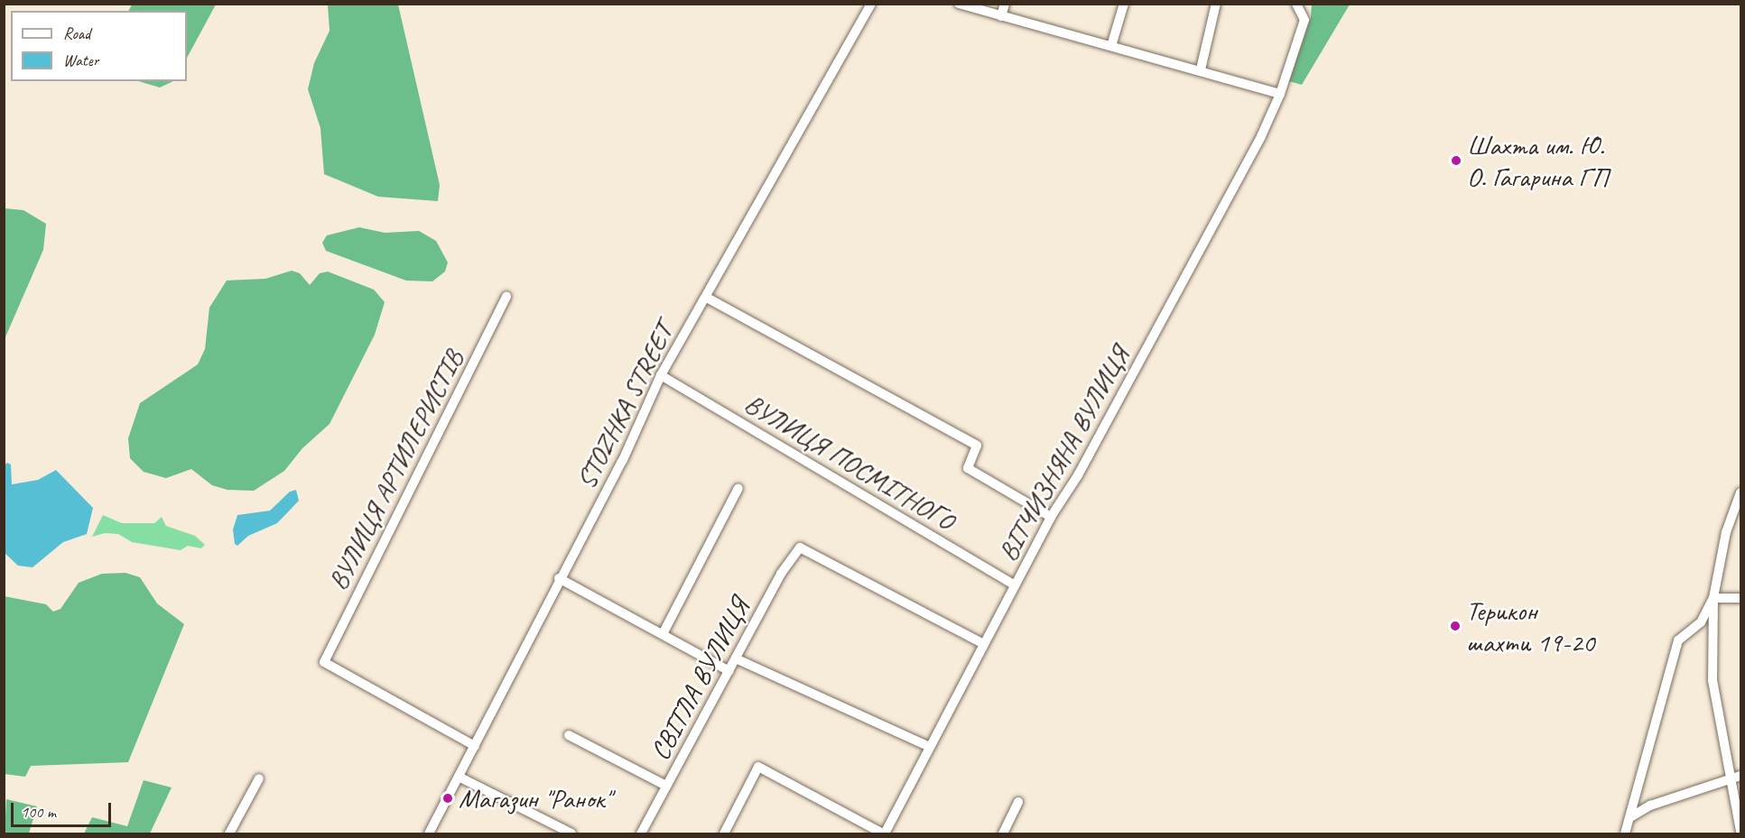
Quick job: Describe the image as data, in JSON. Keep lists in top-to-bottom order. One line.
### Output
{"streets":{"street":["STOZHKA STREET","ВІТЧИЗНЯНА ВУЛИЦЯ","ВУЛИЦЯ ПОСМІТНОГО","ВУЛИЦЯ АРТИЛЕРИСТІВ","СВІТЛА ВУЛИЦЯ"]},"crossings":[["STOZHKA STREET","ВУЛИЦЯ ПОСМІТНОГО"],["STOZHKA STREET","ВУЛИЦЯ АРТИЛЕРИСТІВ"],["ВІТЧИЗНЯНА ВУЛИЦЯ","ВУЛИЦЯ ПОСМІТНОГО"],["ВІТЧИЗНЯНА ВУЛИЦЯ","СВІТЛА ВУЛИЦЯ"]],"places":["Шахта им. Ю. О. Гагарина ГП","Терикон шахти 19-20","Магазин \"Ранок\""],"legend":["Road","Water"],"scale_bar":"100 m"}
